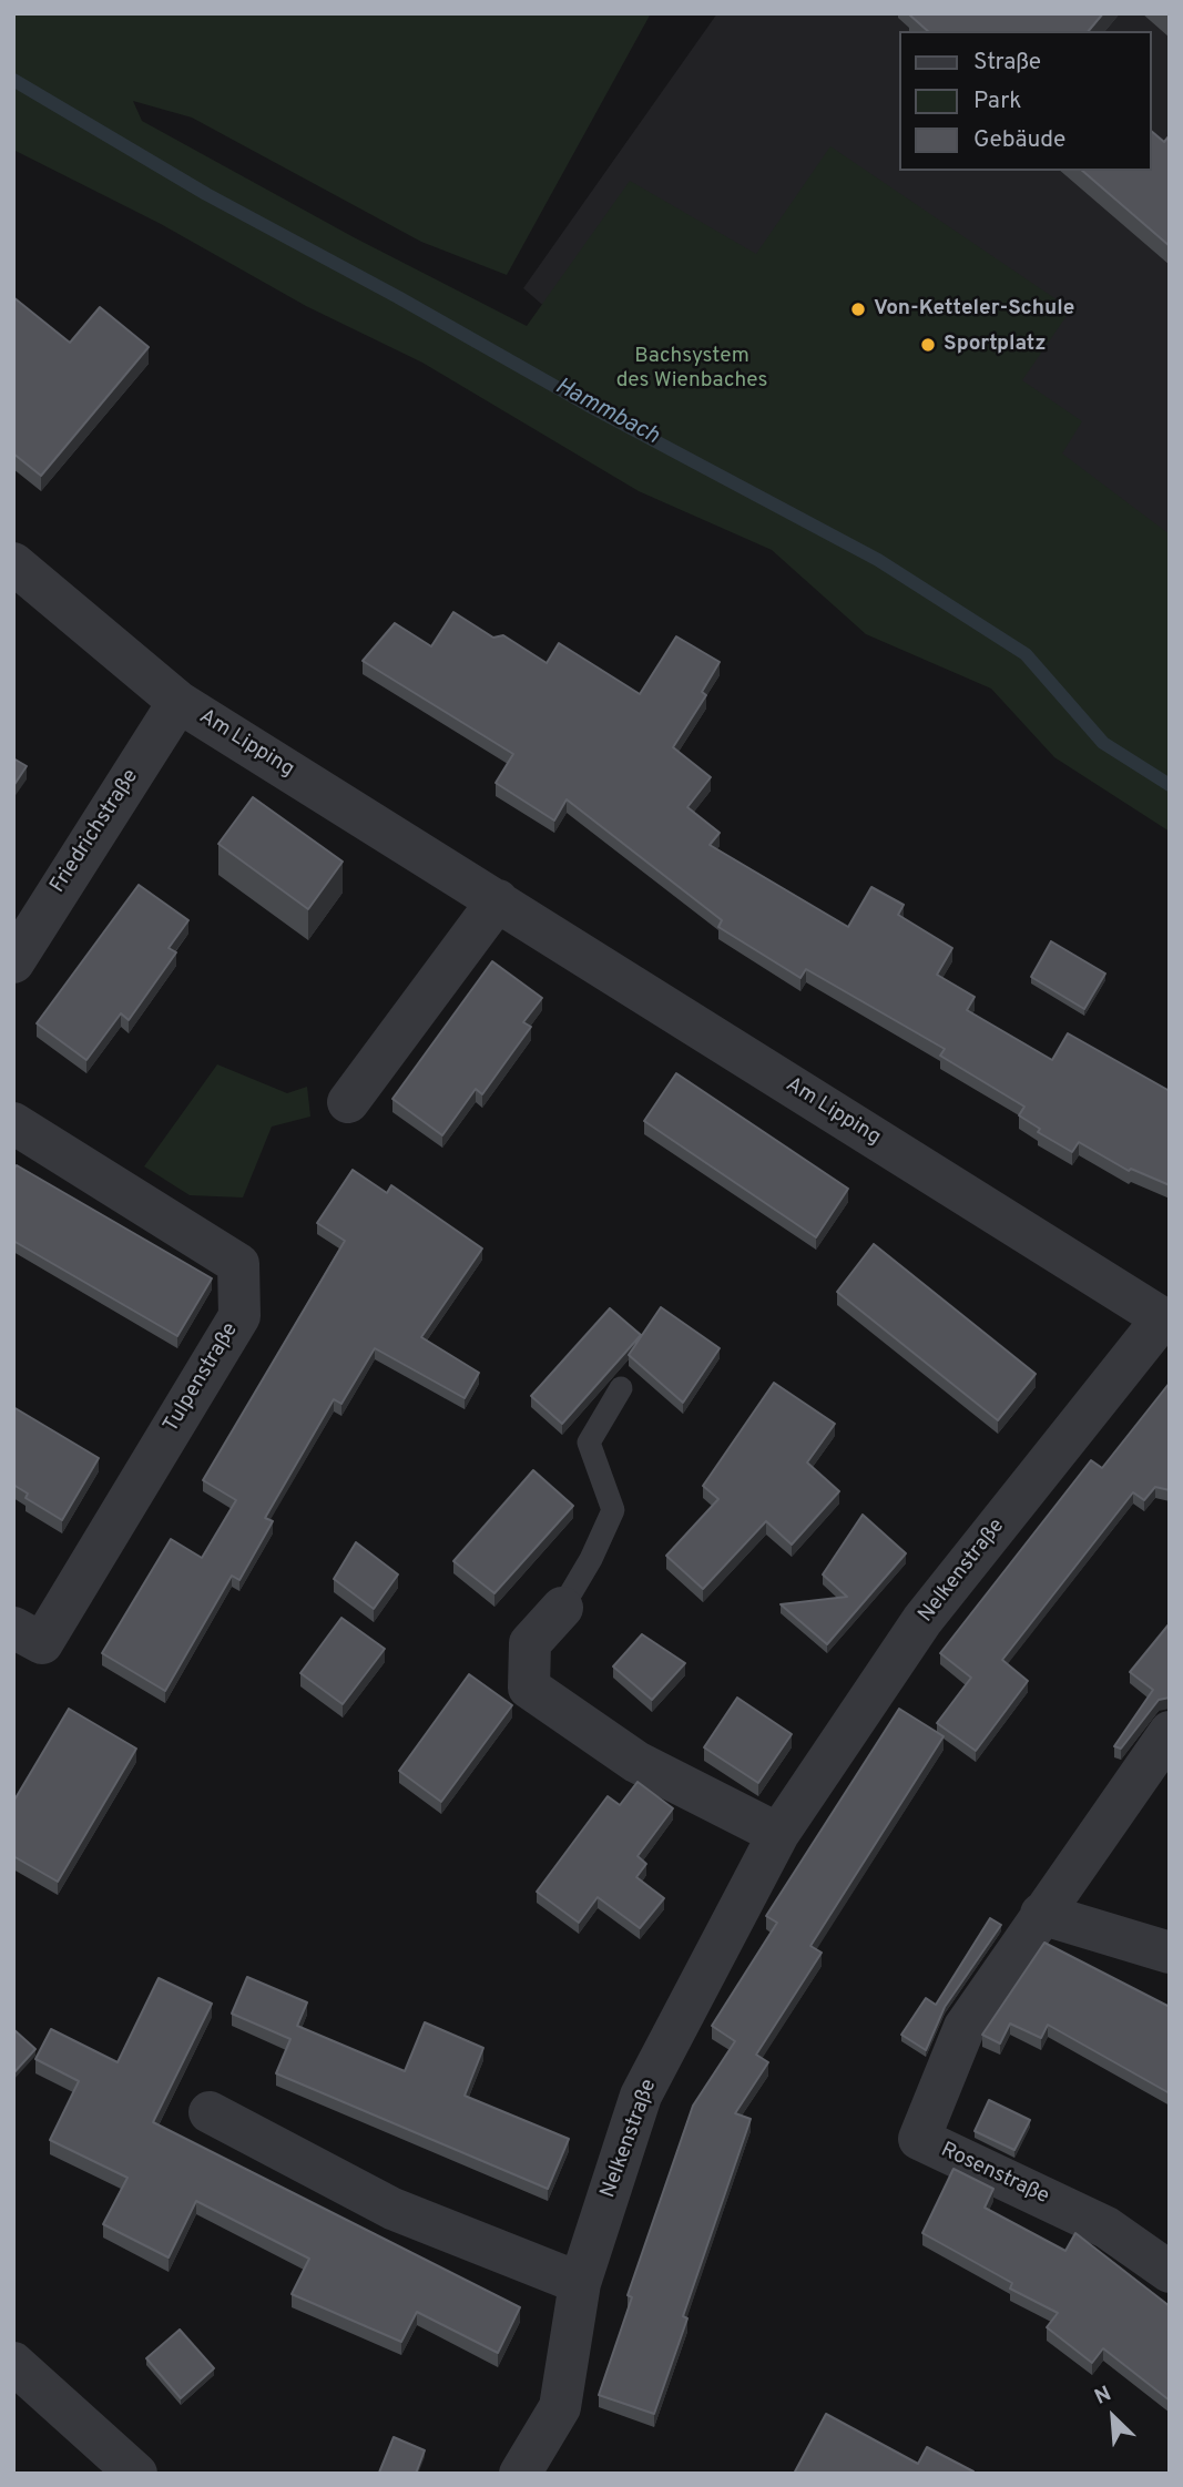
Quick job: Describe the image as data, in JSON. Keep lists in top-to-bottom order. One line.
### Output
{"streets":{"street":["Am Lipping","Friedrichstraße","Tulpenstraße","Nelkenstraße","Rosenstraße"]},"crossings":[["Am Lipping","Friedrichstraße"],["Am Lipping","Nelkenstraße"]],"water":["Hammbach"],"parks":["Bachsystem des Wienbaches"],"places":["Von-Ketteler-Schule","Sportplatz"],"legend":["Straße","Park","Gebäude"],"north":"top left"}
